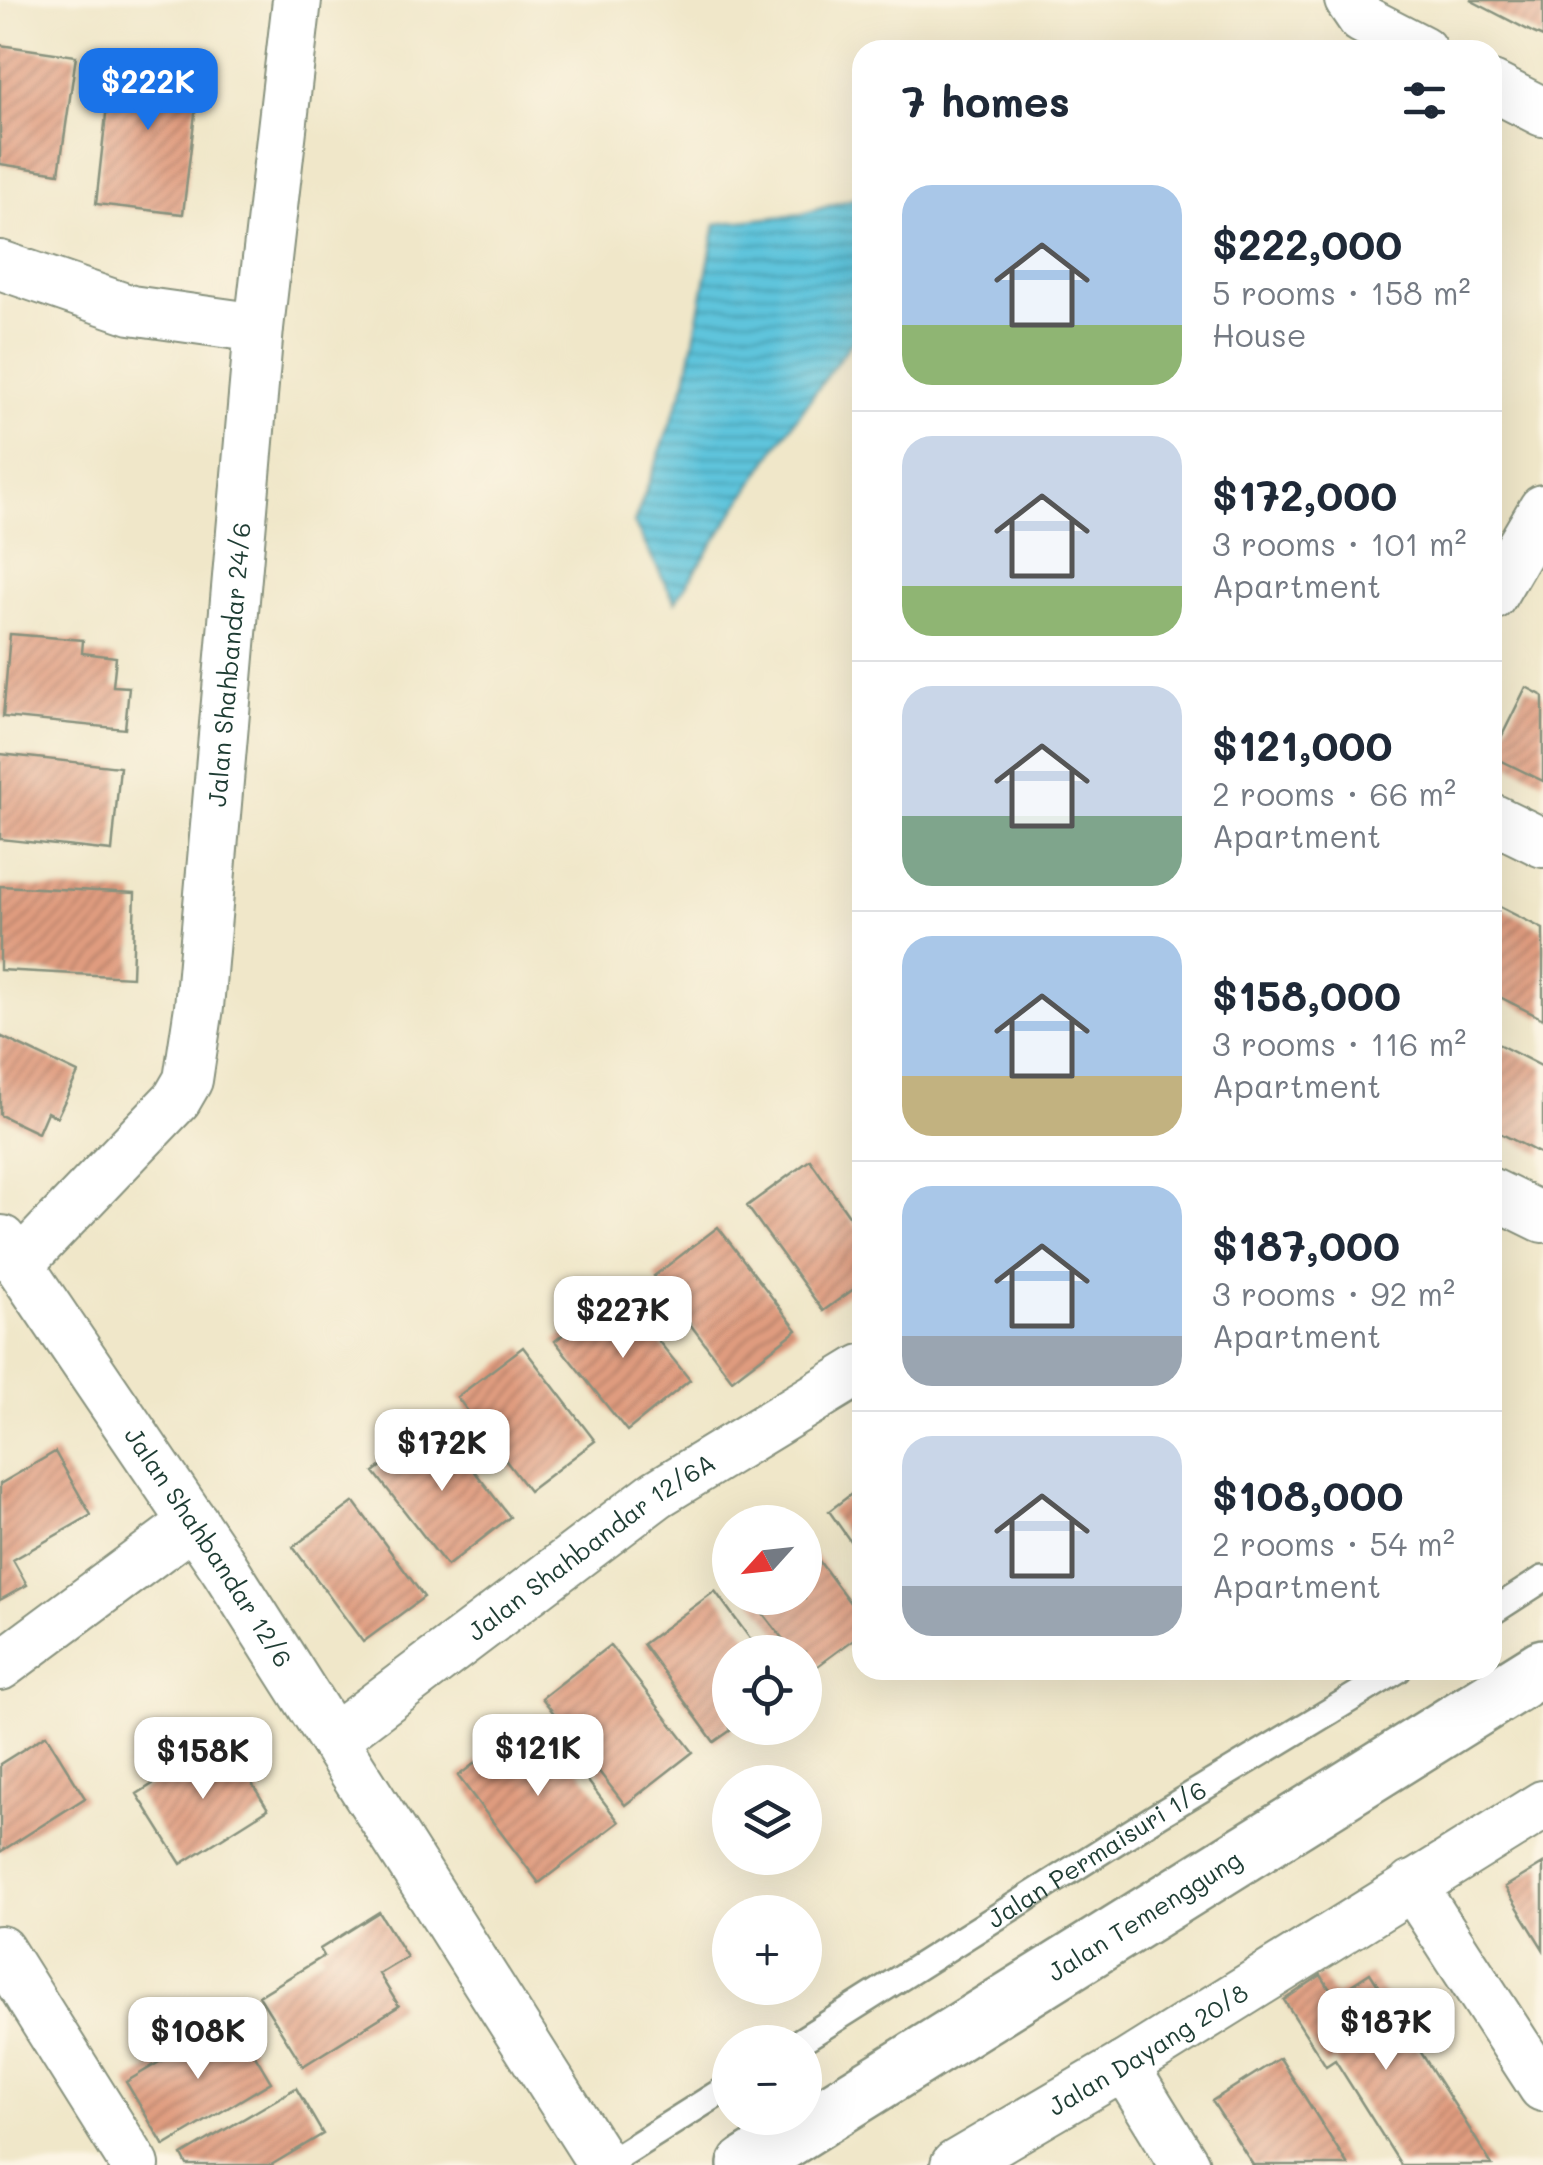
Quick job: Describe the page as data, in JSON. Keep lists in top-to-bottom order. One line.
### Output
{"streets":{"street":["Jalan Shahbandar 24/6","Jalan Shahbandar 12/6","Jalan Shahbandar 12/6A","Jalan Temenggung","Jalan Dayang 20/8"],"lane":["Jalan Permaisuri 1/6"]},"crossings":[["Jalan Shahbandar 24/6","Jalan Shahbandar 12/6"],["Jalan Shahbandar 12/6","Jalan Shahbandar 12/6A"]],"north":"bottom left","page":{"heading":"7 homes","price":["$222K","$227K","$172K","$121K","$158K","$187K","$108K"],"list":[{"name":"$222,000","note":"5 rooms · 158 m² · House"},{"name":"$172,000","note":"3 rooms · 101 m² · Apartment"},{"name":"$121,000","note":"2 rooms · 66 m² · Apartment"},{"name":"$158,000","note":"3 rooms · 116 m² · Apartment"},{"name":"$187,000","note":"3 rooms · 92 m² · Apartment"},{"name":"$108,000","note":"2 rooms · 54 m² · Apartment"}],"map_buttons":["+","−"]}}
